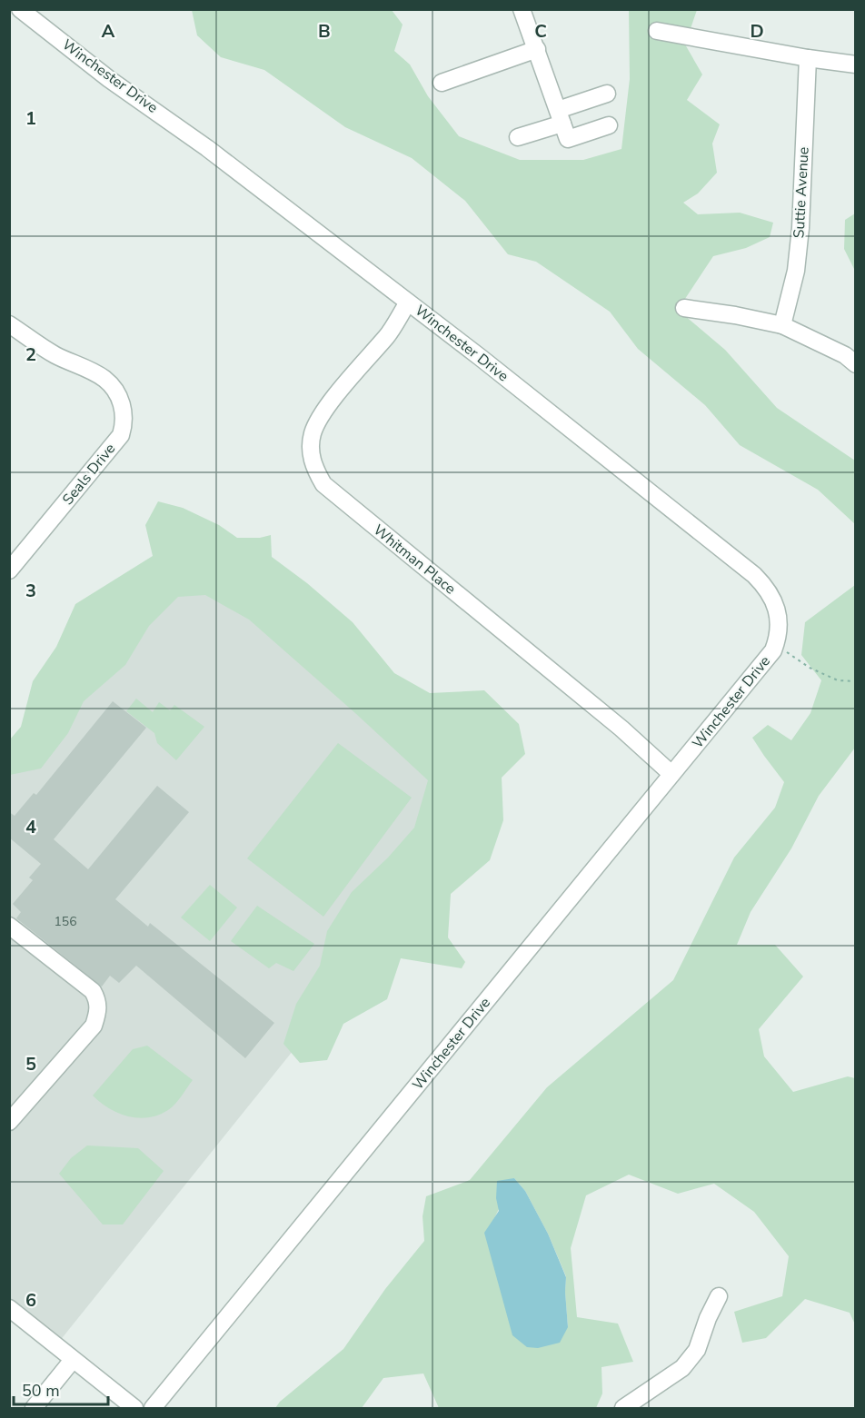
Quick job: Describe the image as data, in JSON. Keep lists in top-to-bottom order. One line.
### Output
{"streets":{"street":["Winchester Drive","Suttie Avenue","Seals Drive","Whitman Place"]},"crossings":[["Winchester Drive","Whitman Place"]],"house_numbers":["156"],"scale_bar":"50 m","grid":{"columns":["A","B","C","D"],"rows":["1","2","3","4","5","6"]}}
